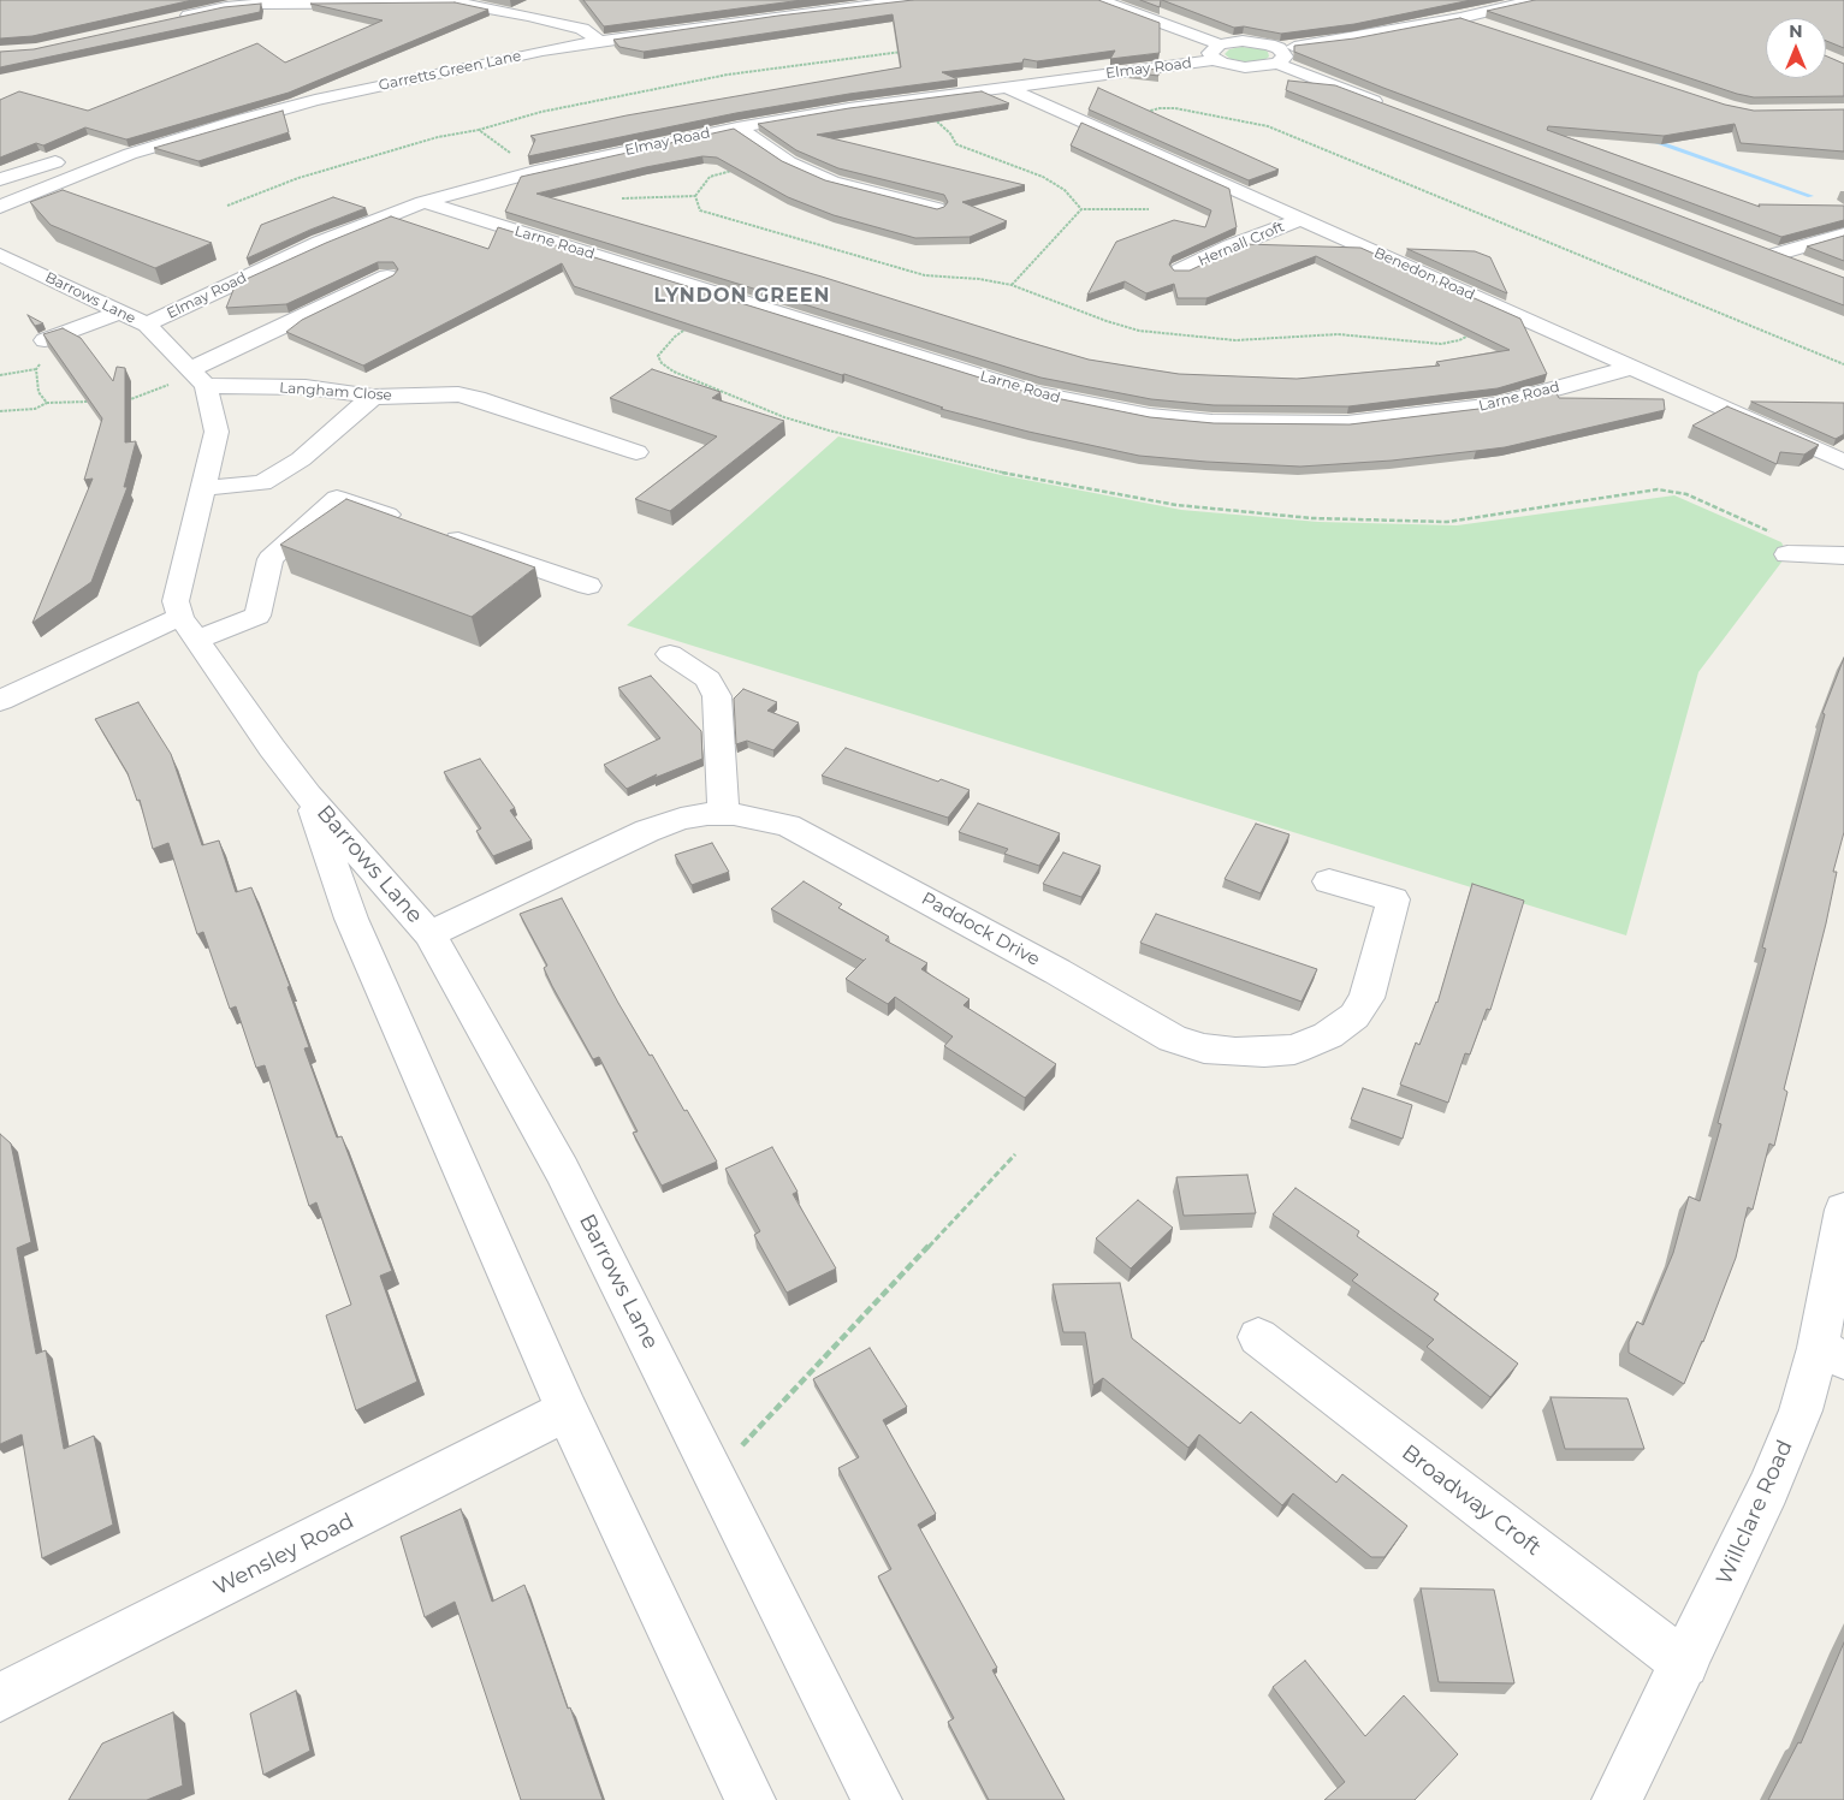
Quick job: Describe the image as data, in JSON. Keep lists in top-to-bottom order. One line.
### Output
{"streets":{"street":["Elmay Road","Garretts Green Lane","Larne Road","Hernall Croft","Benedon Road","Barrows Lane","Langham Close","Paddock Drive","Broadway Croft","Willclare Road","Wensley Road"]},"crossings":[["Elmay Road","Larne Road"],["Elmay Road","Benedon Road"],["Elmay Road","Barrows Lane"],["Larne Road","Benedon Road"],["Hernall Croft","Benedon Road"],["Barrows Lane","Langham Close"],["Barrows Lane","Paddock Drive"],["Barrows Lane","Wensley Road"],["Broadway Croft","Willclare Road"]],"districts":["LYNDON GREEN"],"north":"top"}
